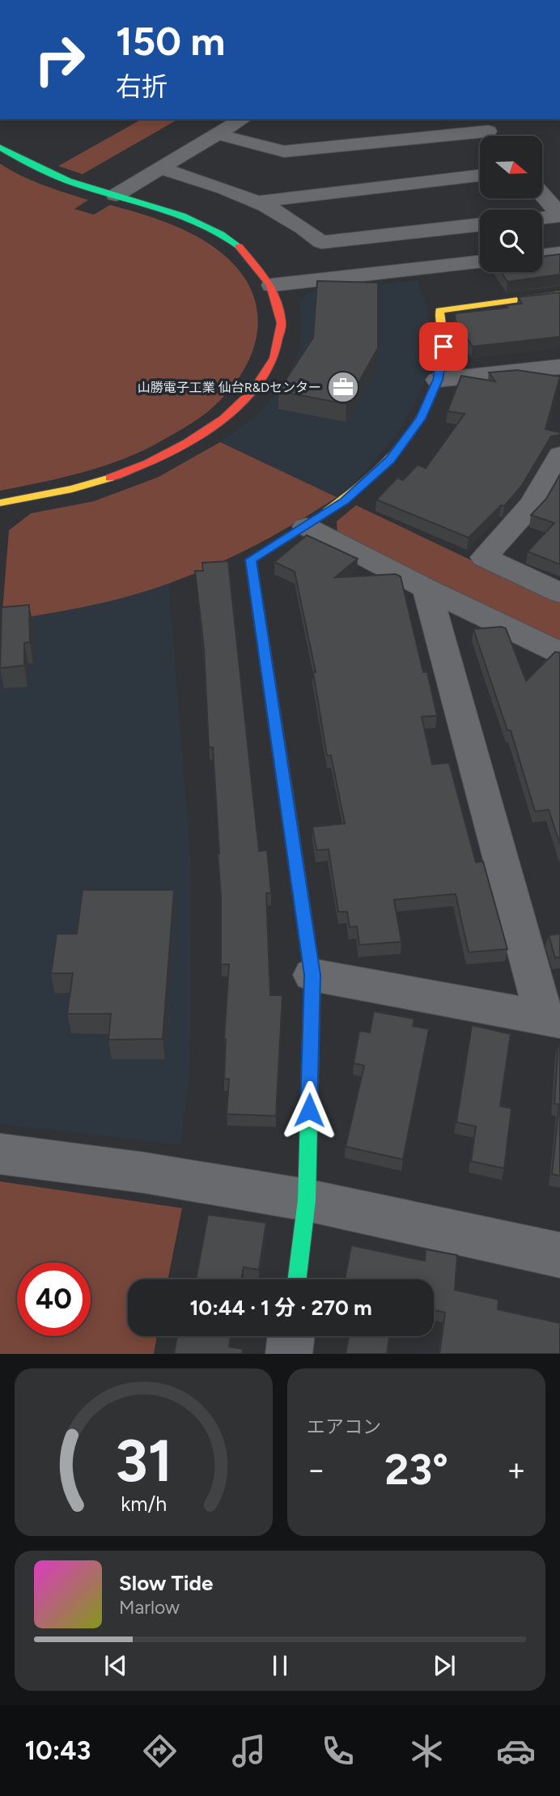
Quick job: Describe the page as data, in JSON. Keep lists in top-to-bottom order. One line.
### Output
{"places":{"office":["山勝電子工業 仙台R&Dセンター"]},"north":"right","page":{"turn":["150 m","右折"],"limit":"40","trip":"10:44 · 1 分 · 270 m","tile":"エアコン","heat":["−","23°","+"],"song":["Slow Tide","Marlow"],"tabs":"10:43","gauge":["31","km/h"]}}
